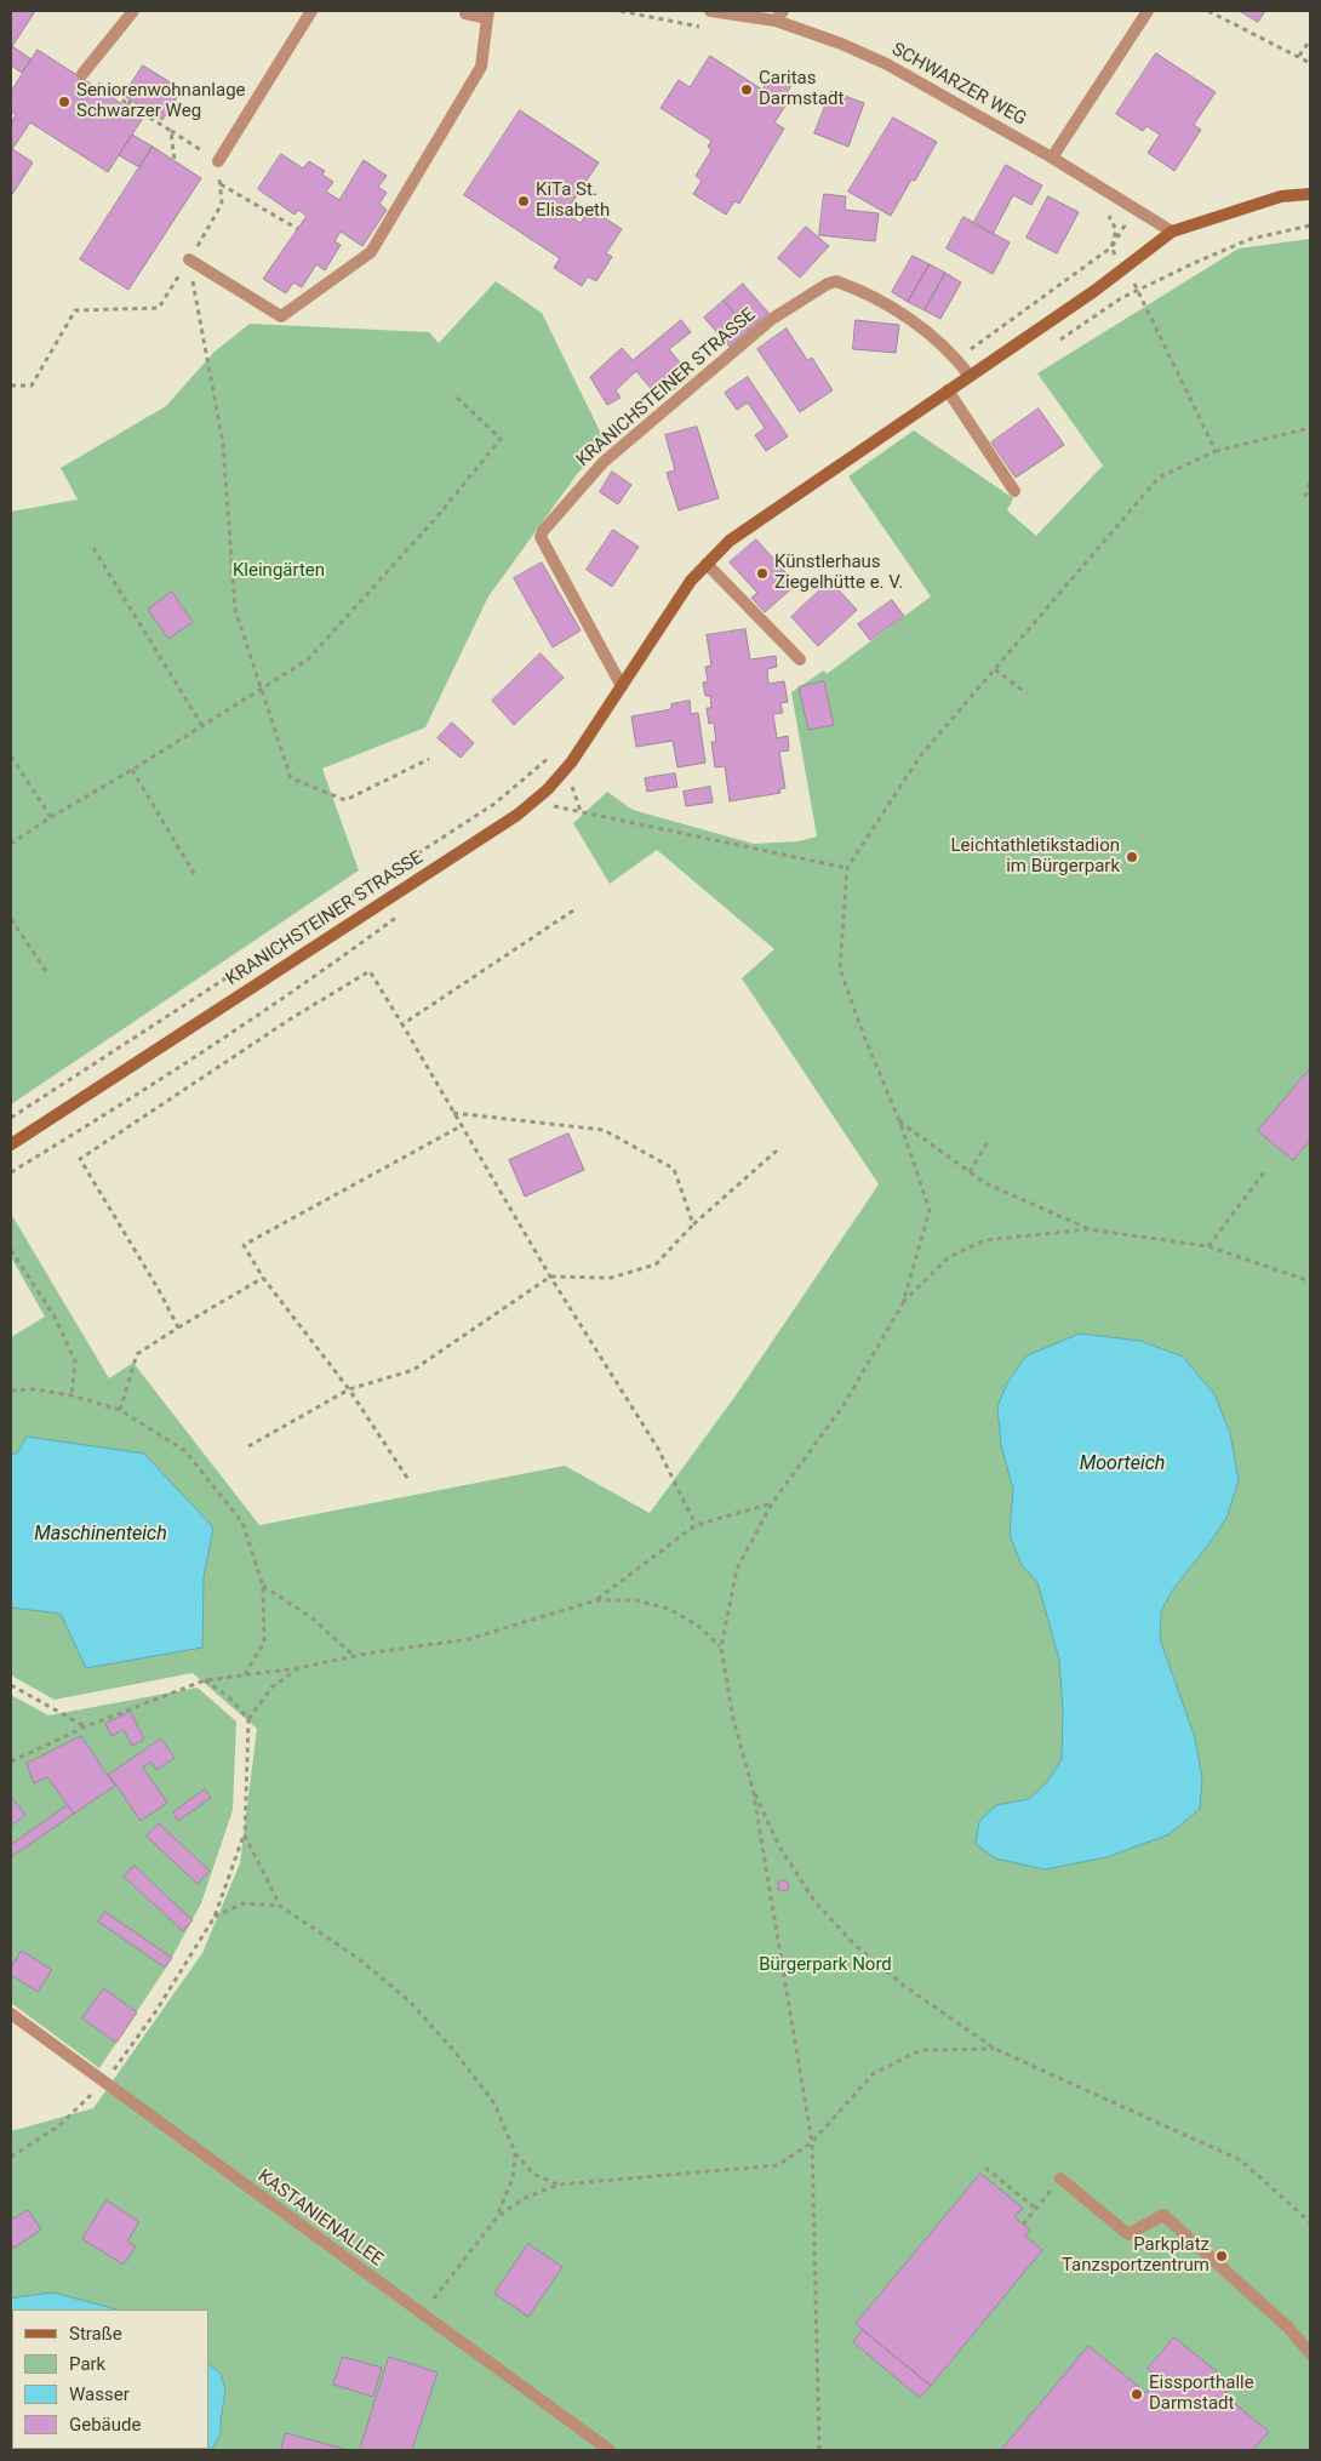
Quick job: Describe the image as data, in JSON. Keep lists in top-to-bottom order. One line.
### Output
{"streets":{"main road":["KRANICHSTEINER STRASSE"],"street":["SCHWARZER WEG","KASTANIENALLEE"]},"crossings":[["SCHWARZER WEG","KRANICHSTEINER STRASSE"]],"water":["Moorteich","Maschinenteich"],"parks":["Kleingärten","Bürgerpark Nord"],"places":["Caritas Darmstadt","Seniorenwohnanlage Schwarzer Weg","KiTa St. Elisabeth","Künstlerhaus Ziegelhütte e. V.","Leichtathletikstadion im Bürgerpark","Parkplatz Tanzsportzentrum","Eissporthalle Darmstadt"],"legend":["Straße","Park","Wasser","Gebäude"]}
